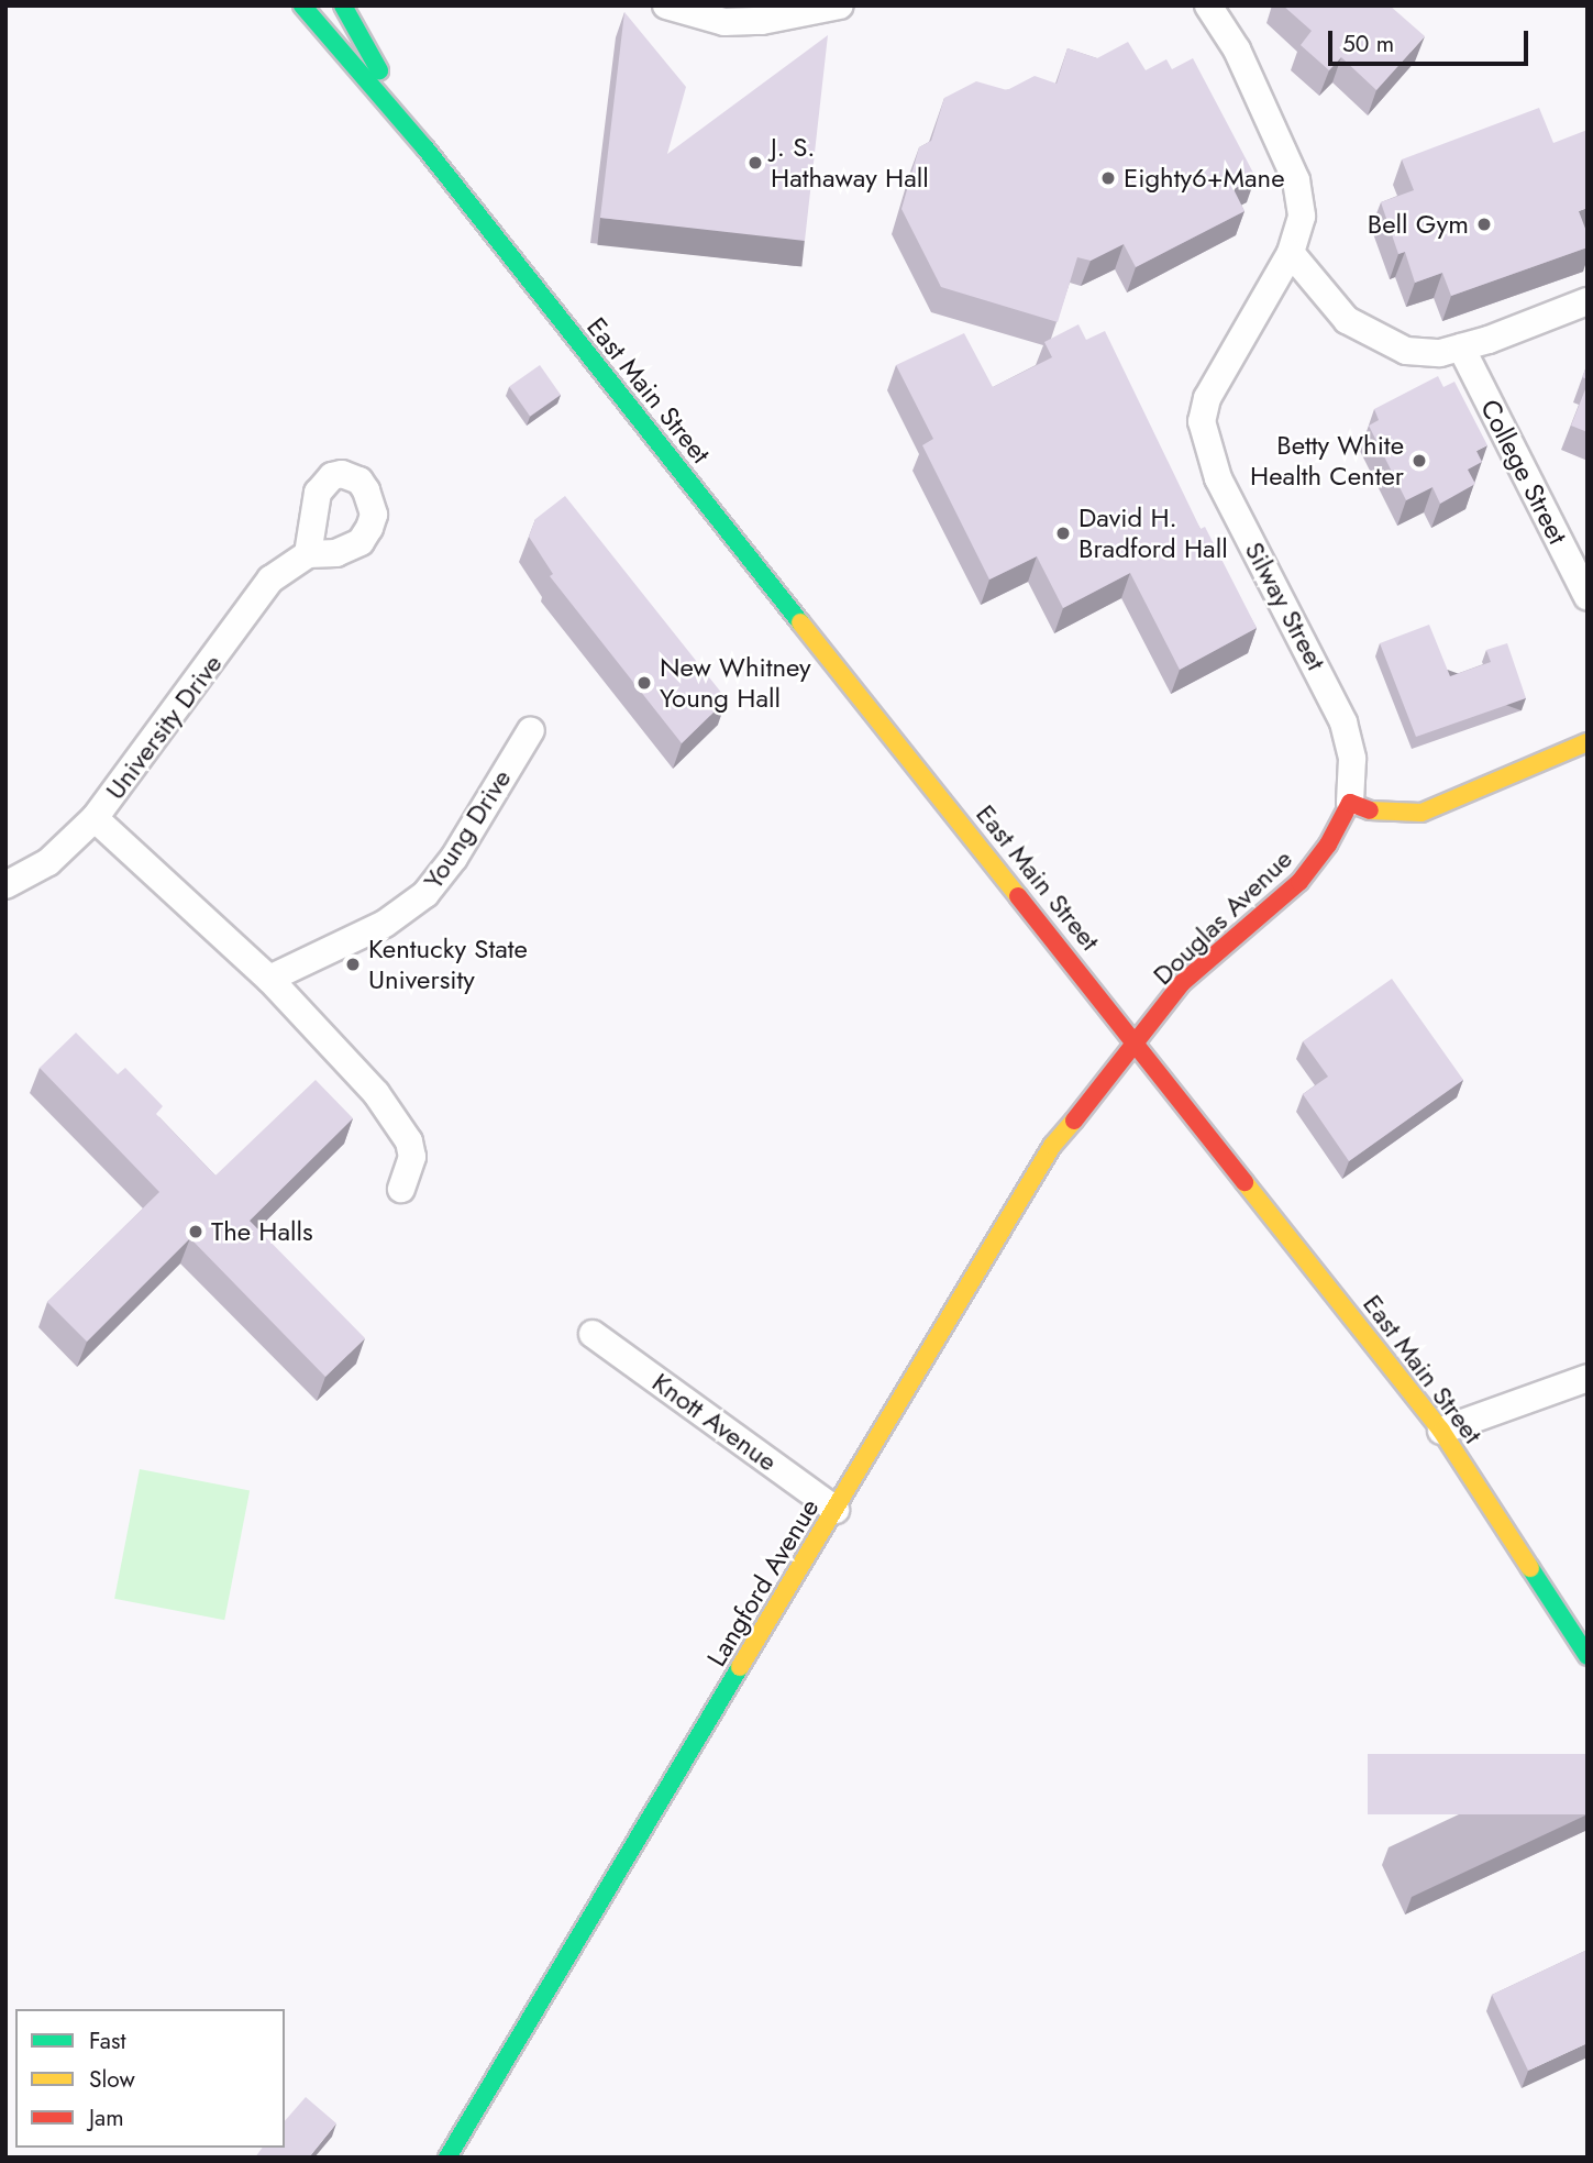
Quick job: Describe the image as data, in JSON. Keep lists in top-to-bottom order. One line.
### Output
{"streets":{"main road":["East Main Street","Douglas Avenue","Langford Avenue"],"street":["College Street","Silway Street","University Drive","Young Drive","Knott Avenue"]},"crossings":[["East Main Street","Douglas Avenue"],["East Main Street","Langford Avenue"],["Silway Street","Douglas Avenue"],["Douglas Avenue","Langford Avenue"],["Knott Avenue","Langford Avenue"]],"places":["J. S. Hathaway Hall","Eighty6+Mane","Bell Gym","Betty White Health Center","David H. Bradford Hall","New Whitney Young Hall","Kentucky State University","The Halls"],"legend":["Fast","Slow","Jam"],"scale_bar":"50 m"}
